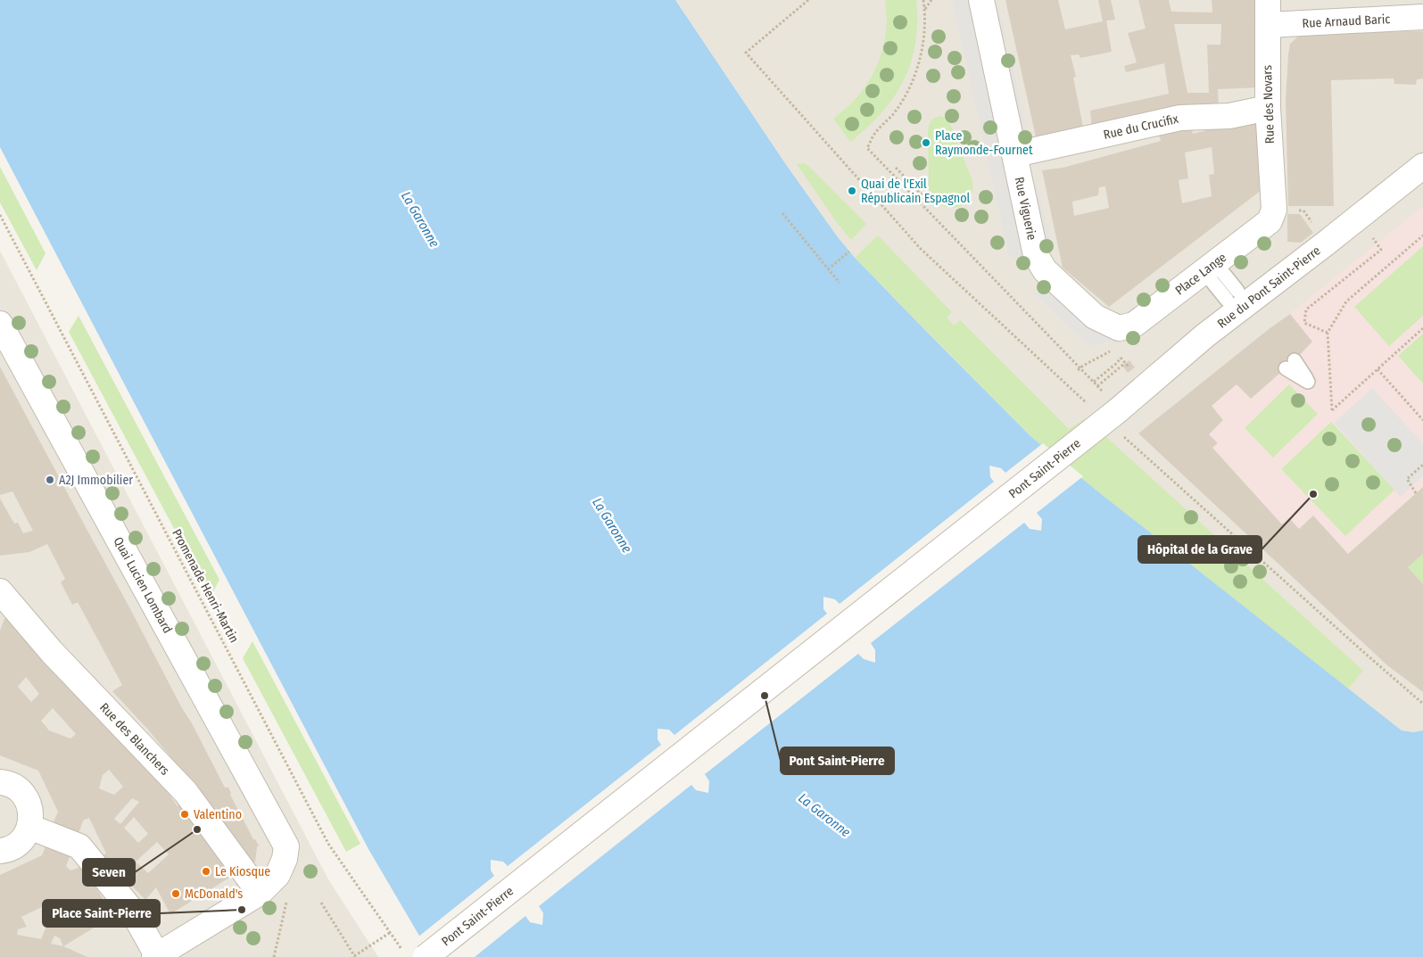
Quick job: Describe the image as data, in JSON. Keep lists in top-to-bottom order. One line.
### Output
{"streets":{"street":["Rue Arnaud Baric","Rue des Novars","Rue du Crucifix","Rue Viguerie","Place Lange","Rue du Pont Saint-Pierre","Pont Saint-Pierre","Quai Lucien Lombard","Rue des Blanchers"],"path":["Promenade Henri-Martin"]},"crossings":[["Rue Arnaud Baric","Rue des Novars"],["Rue des Novars","Rue du Crucifix"],["Rue des Novars","Place Lange"],["Rue du Crucifix","Rue Viguerie"],["Rue Viguerie","Place Lange"],["Rue du Pont Saint-Pierre","Pont Saint-Pierre"],["Pont Saint-Pierre","Promenade Henri-Martin"],["Quai Lucien Lombard","Rue des Blanchers"]],"water":["La Garonne"],"places":["Place Raymonde-Fournet","Quai de l'Exil Républicain Espagnol","A2J Immobilier","Hôpital de la Grave","Pont Saint-Pierre","Valentino","Seven","Le Kiosque","McDonald's","Place Saint-Pierre"]}
